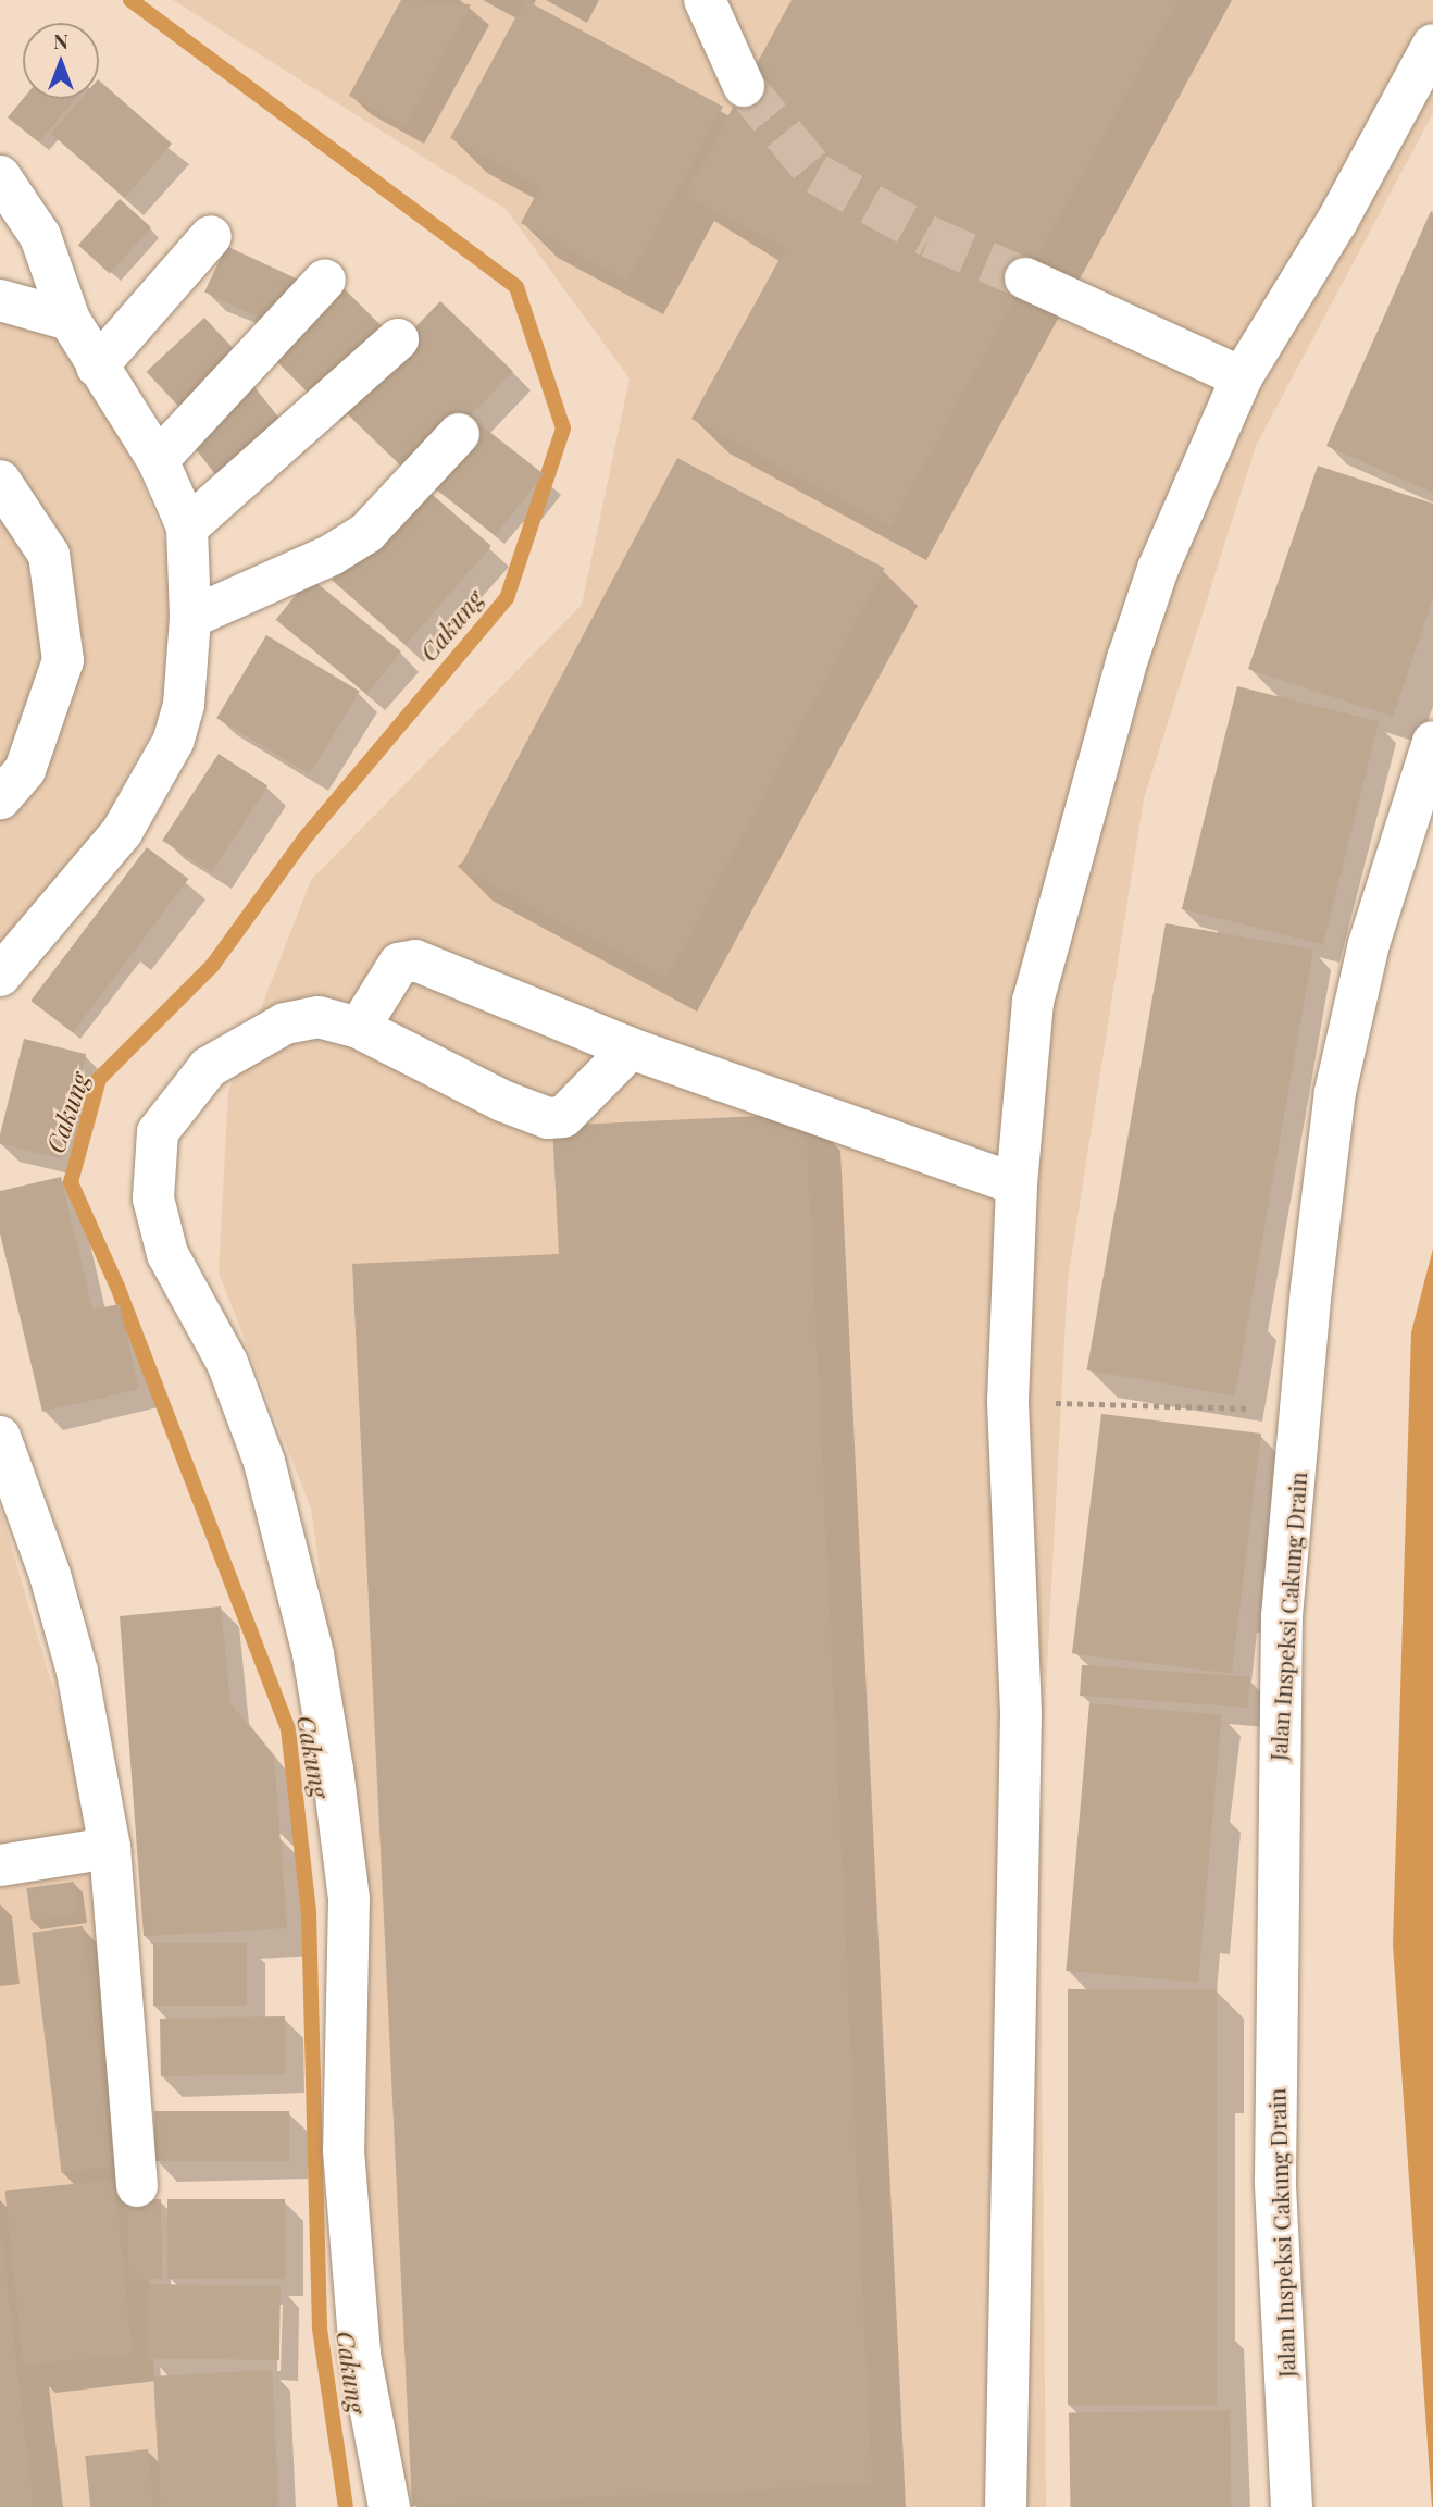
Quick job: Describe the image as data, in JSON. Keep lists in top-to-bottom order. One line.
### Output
{"streets":{"street":["Jalan Inspeksi Cakung Drain"]},"water":["Cakung"],"north":"top"}
